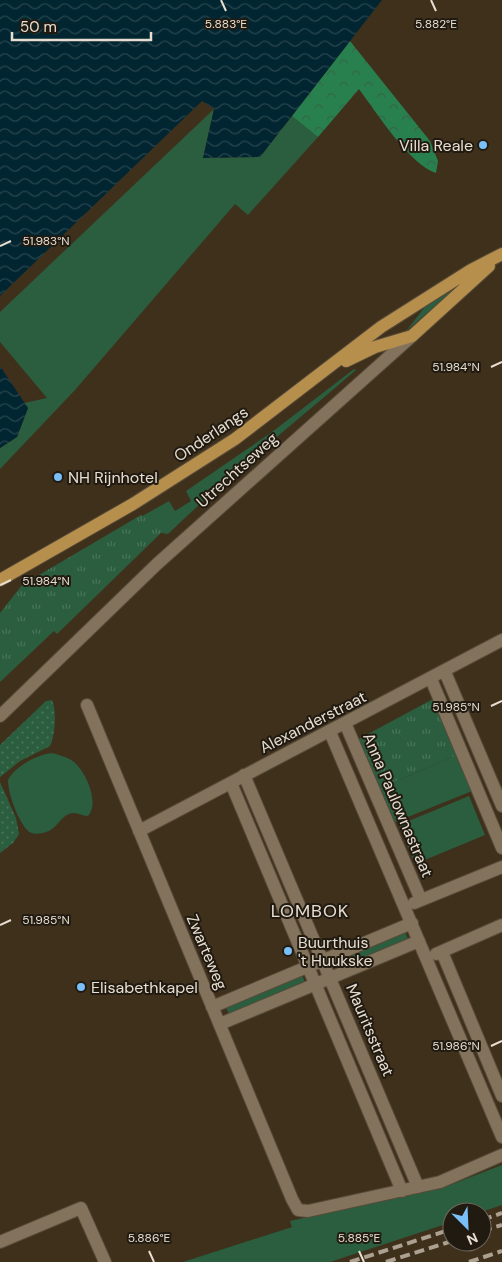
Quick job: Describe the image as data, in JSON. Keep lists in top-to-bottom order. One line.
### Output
{"streets":{"main road":["Onderlangs","Utrechtseweg"],"street":["Alexanderstraat","Anna Paulownastraat","Zwarteweg","Mauritsstraat"]},"crossings":[["Onderlangs","Utrechtseweg"],["Alexanderstraat","Anna Paulownastraat"],["Alexanderstraat","Zwarteweg"],["Alexanderstraat","Mauritsstraat"],["Zwarteweg","Mauritsstraat"]],"districts":["LOMBOK"],"places":["Villa Reale","NH Rijnhotel","Buurthuis 't Huukske","Elisabethkapel"],"scale_bar":"50 m","north":"bottom right","coordinates":["5.883°E","5.882°E","51.983°N","51.984°N","51.985°N","51.986°N","5.886°E","5.885°E"]}
